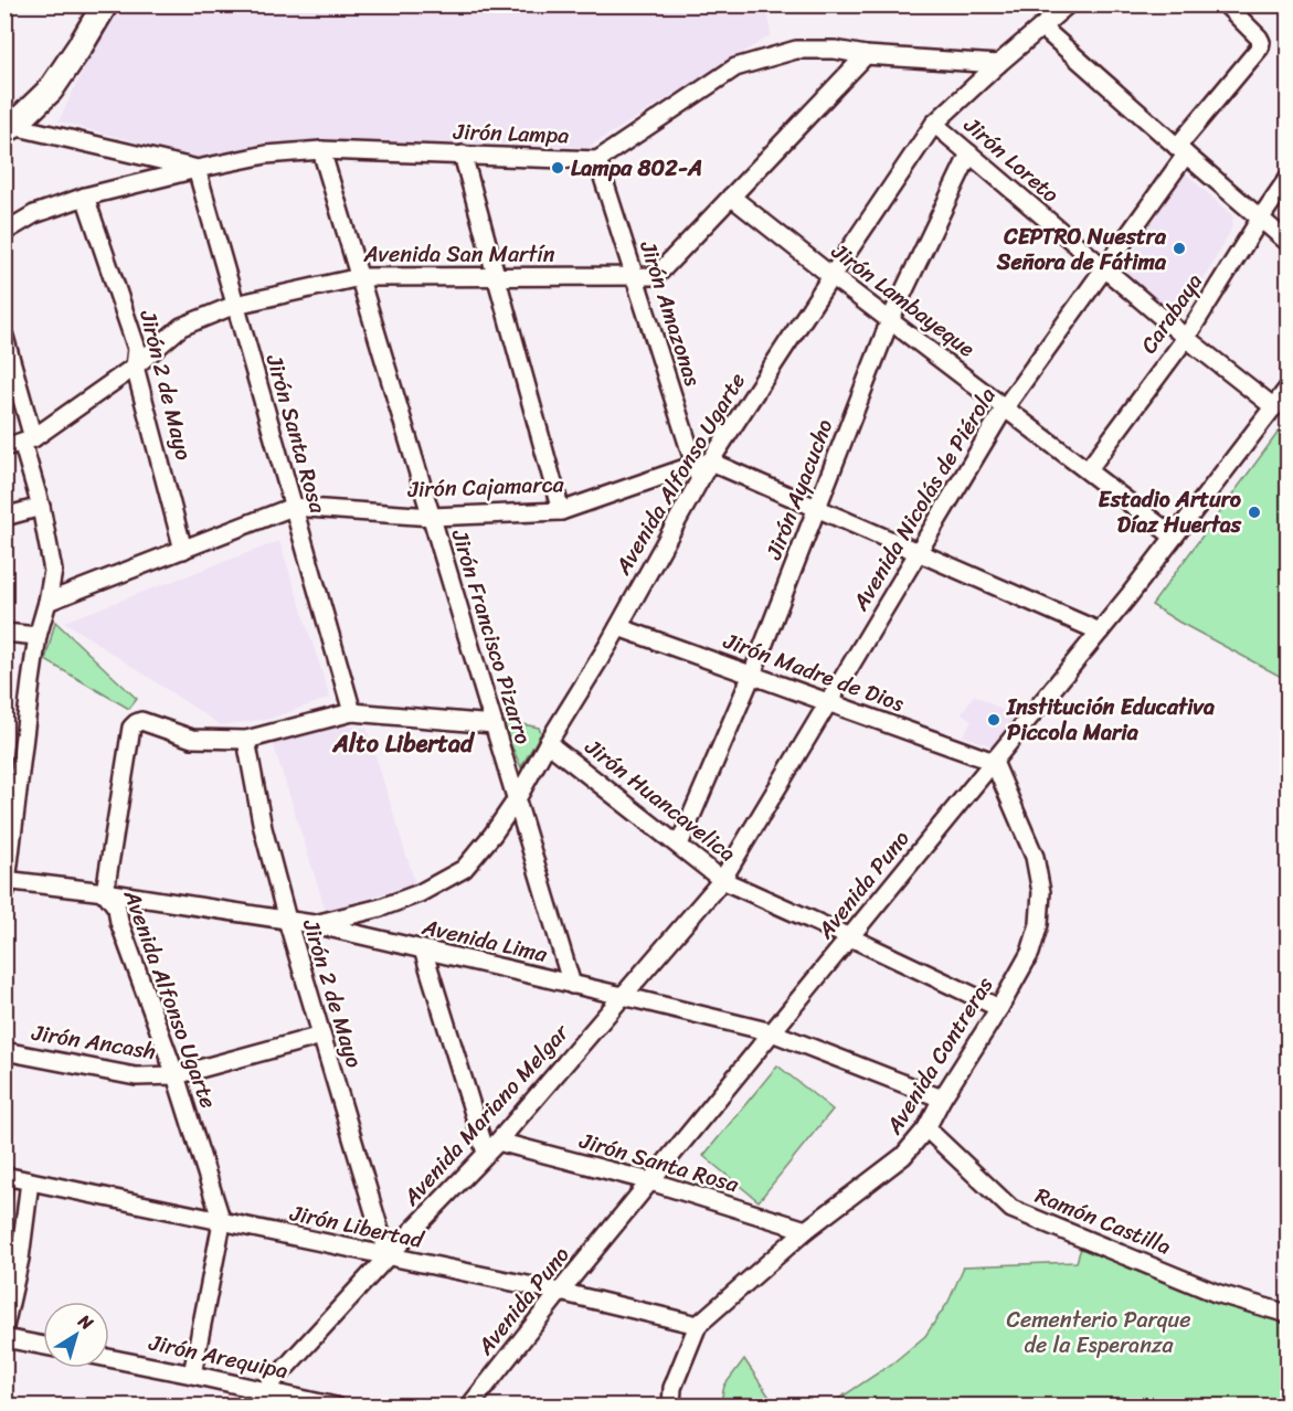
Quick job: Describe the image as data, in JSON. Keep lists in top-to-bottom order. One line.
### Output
{"streets":{"street":["Jirón Lampa","Jirón Loreto","Avenida San Martín","Jirón Lambayeque","Jirón Amazonas","Carabaya","Jirón 2 de Mayo","Jirón Santa Rosa","Avenida Alfonso Ugarte","Jirón Cajamarca","Jirón Ayacucho","Avenida Nicolás de Piérola","Jirón Francisco Pizarro","Jirón Madre de Dios","Jirón Huancavelica","Avenida Puno","Avenida Lima","Jirón Ancash","Avenida Contreras","Avenida Mariano Melgar","Ramón Castilla","Jirón Libertad","Jirón Arequipa"]},"crossings":[["Jirón Lampa","Avenida San Martín"],["Jirón Lampa","Jirón Amazonas"],["Jirón Lampa","Jirón 2 de Mayo"],["Jirón Lampa","Jirón Santa Rosa"],["Jirón Lampa","Avenida Alfonso Ugarte"],["Jirón Lampa","Jirón Francisco Pizarro"],["Jirón Loreto","Carabaya"],["Jirón Loreto","Avenida Alfonso Ugarte"],["Jirón Loreto","Jirón Ayacucho"],["Jirón Loreto","Avenida Nicolás de Piérola"],["Jirón Loreto","Avenida Puno"],["Avenida San Martín","Jirón Lambayeque"],["Avenida San Martín","Jirón Amazonas"],["Avenida San Martín","Jirón 2 de Mayo"],["Avenida San Martín","Jirón Santa Rosa"],["Avenida San Martín","Jirón Francisco Pizarro"],["Jirón Lambayeque","Carabaya"],["Jirón Lambayeque","Avenida Alfonso Ugarte"],["Jirón Lambayeque","Jirón Ayacucho"],["Jirón Lambayeque","Avenida Nicolás de Piérola"],["Jirón Lambayeque","Avenida Puno"],["Jirón Amazonas","Avenida Alfonso Ugarte"],["Jirón Amazonas","Jirón Cajamarca"],["Jirón 2 de Mayo","Avenida Alfonso Ugarte"],["Jirón 2 de Mayo","Jirón Cajamarca"],["Jirón 2 de Mayo","Avenida Lima"],["Jirón 2 de Mayo","Jirón Ancash"],["Jirón 2 de Mayo","Avenida Mariano Melgar"],["Jirón 2 de Mayo","Jirón Libertad"],["Jirón Santa Rosa","Avenida Alfonso Ugarte"],["Jirón Santa Rosa","Jirón Cajamarca"],["Jirón Santa Rosa","Avenida Puno"],["Jirón Santa Rosa","Avenida Contreras"],["Jirón Santa Rosa","Avenida Mariano Melgar"],["Avenida Alfonso Ugarte","Jirón Cajamarca"],["Avenida Alfonso Ugarte","Jirón Francisco Pizarro"],["Avenida Alfonso Ugarte","Jirón Madre de Dios"],["Avenida Alfonso Ugarte","Jirón Huancavelica"],["Avenida Alfonso Ugarte","Avenida Lima"],["Avenida Alfonso Ugarte","Jirón Ancash"],["Avenida Alfonso Ugarte","Jirón Libertad"],["Avenida Alfonso Ugarte","Jirón Arequipa"],["Jirón Cajamarca","Jirón Francisco Pizarro"],["Jirón Ayacucho","Jirón Madre de Dios"],["Jirón Ayacucho","Jirón Huancavelica"],["Avenida Nicolás de Piérola","Jirón Madre de Dios"],["Avenida Nicolás de Piérola","Jirón Huancavelica"],["Avenida Nicolás de Piérola","Avenida Mariano Melgar"],["Jirón Francisco Pizarro","Avenida Lima"],["Jirón Madre de Dios","Avenida Puno"],["Jirón Madre de Dios","Avenida Contreras"],["Jirón Huancavelica","Avenida Puno"],["Jirón Huancavelica","Avenida Contreras"],["Jirón Huancavelica","Avenida Mariano Melgar"],["Avenida Puno","Avenida Lima"],["Avenida Puno","Avenida Contreras"],["Avenida Puno","Jirón Libertad"],["Avenida Lima","Avenida Contreras"],["Avenida Lima","Avenida Mariano Melgar"],["Avenida Contreras","Ramón Castilla"],["Avenida Contreras","Jirón Libertad"],["Avenida Mariano Melgar","Jirón Libertad"],["Avenida Mariano Melgar","Jirón Arequipa"]],"districts":["Alto Libertad"],"parks":["Cementerio Parque de la Esperanza"],"places":["Lampa 802-A","CEPTRO Nuestra Señora de Fátima","Estadio Arturo Díaz Huertas","Institución Educativa Piccola Maria"],"north":"top right"}
